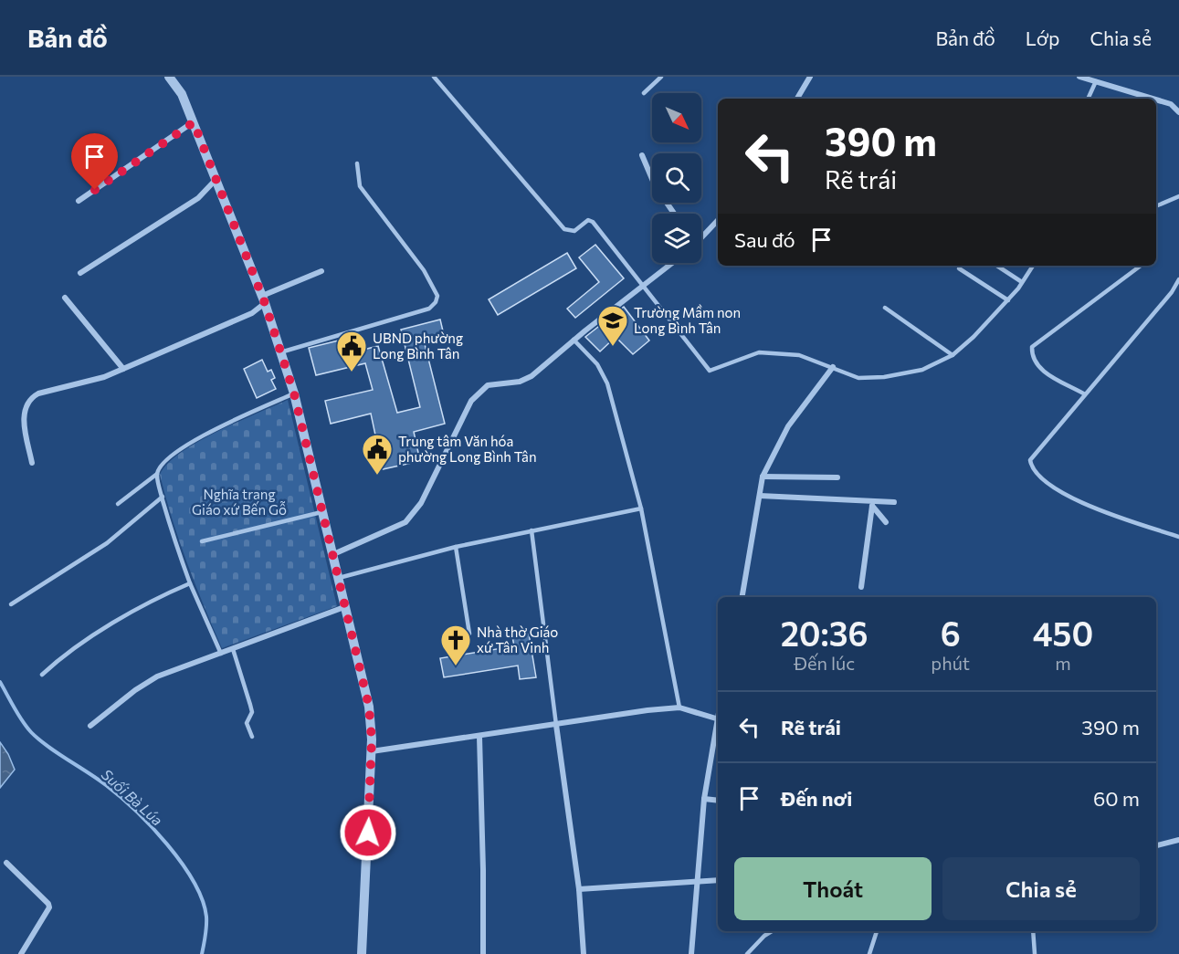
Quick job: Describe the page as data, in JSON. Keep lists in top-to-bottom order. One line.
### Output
{"water":["Suối Bà Lúa"],"parks":["Nghĩa trang Giáo xứ Bến Gỗ"],"places":{"school or university":["Trường Mầm non Long Bình Tân"],"public building":["UBND phường Long Bình Tân","Trung tâm Văn hóa phường Long Bình Tân"],"church":["Nhà thờ Giáo xứ Tân Vinh"]},"north":"bottom right","page":{"header":"Bản đồ","nav":["Bản đồ","Lớp","Chia sẻ"],"turn":["390 m","Rẽ trái"],"then":"Sau đó","eta":["20:36","Đến lúc","6","phút","450","m"],"list":[{"name":"Rẽ trái","value":"390 m"},{"name":"Đến nơi","value":"60 m"}],"buttons":["Thoát","Chia sẻ"]}}
